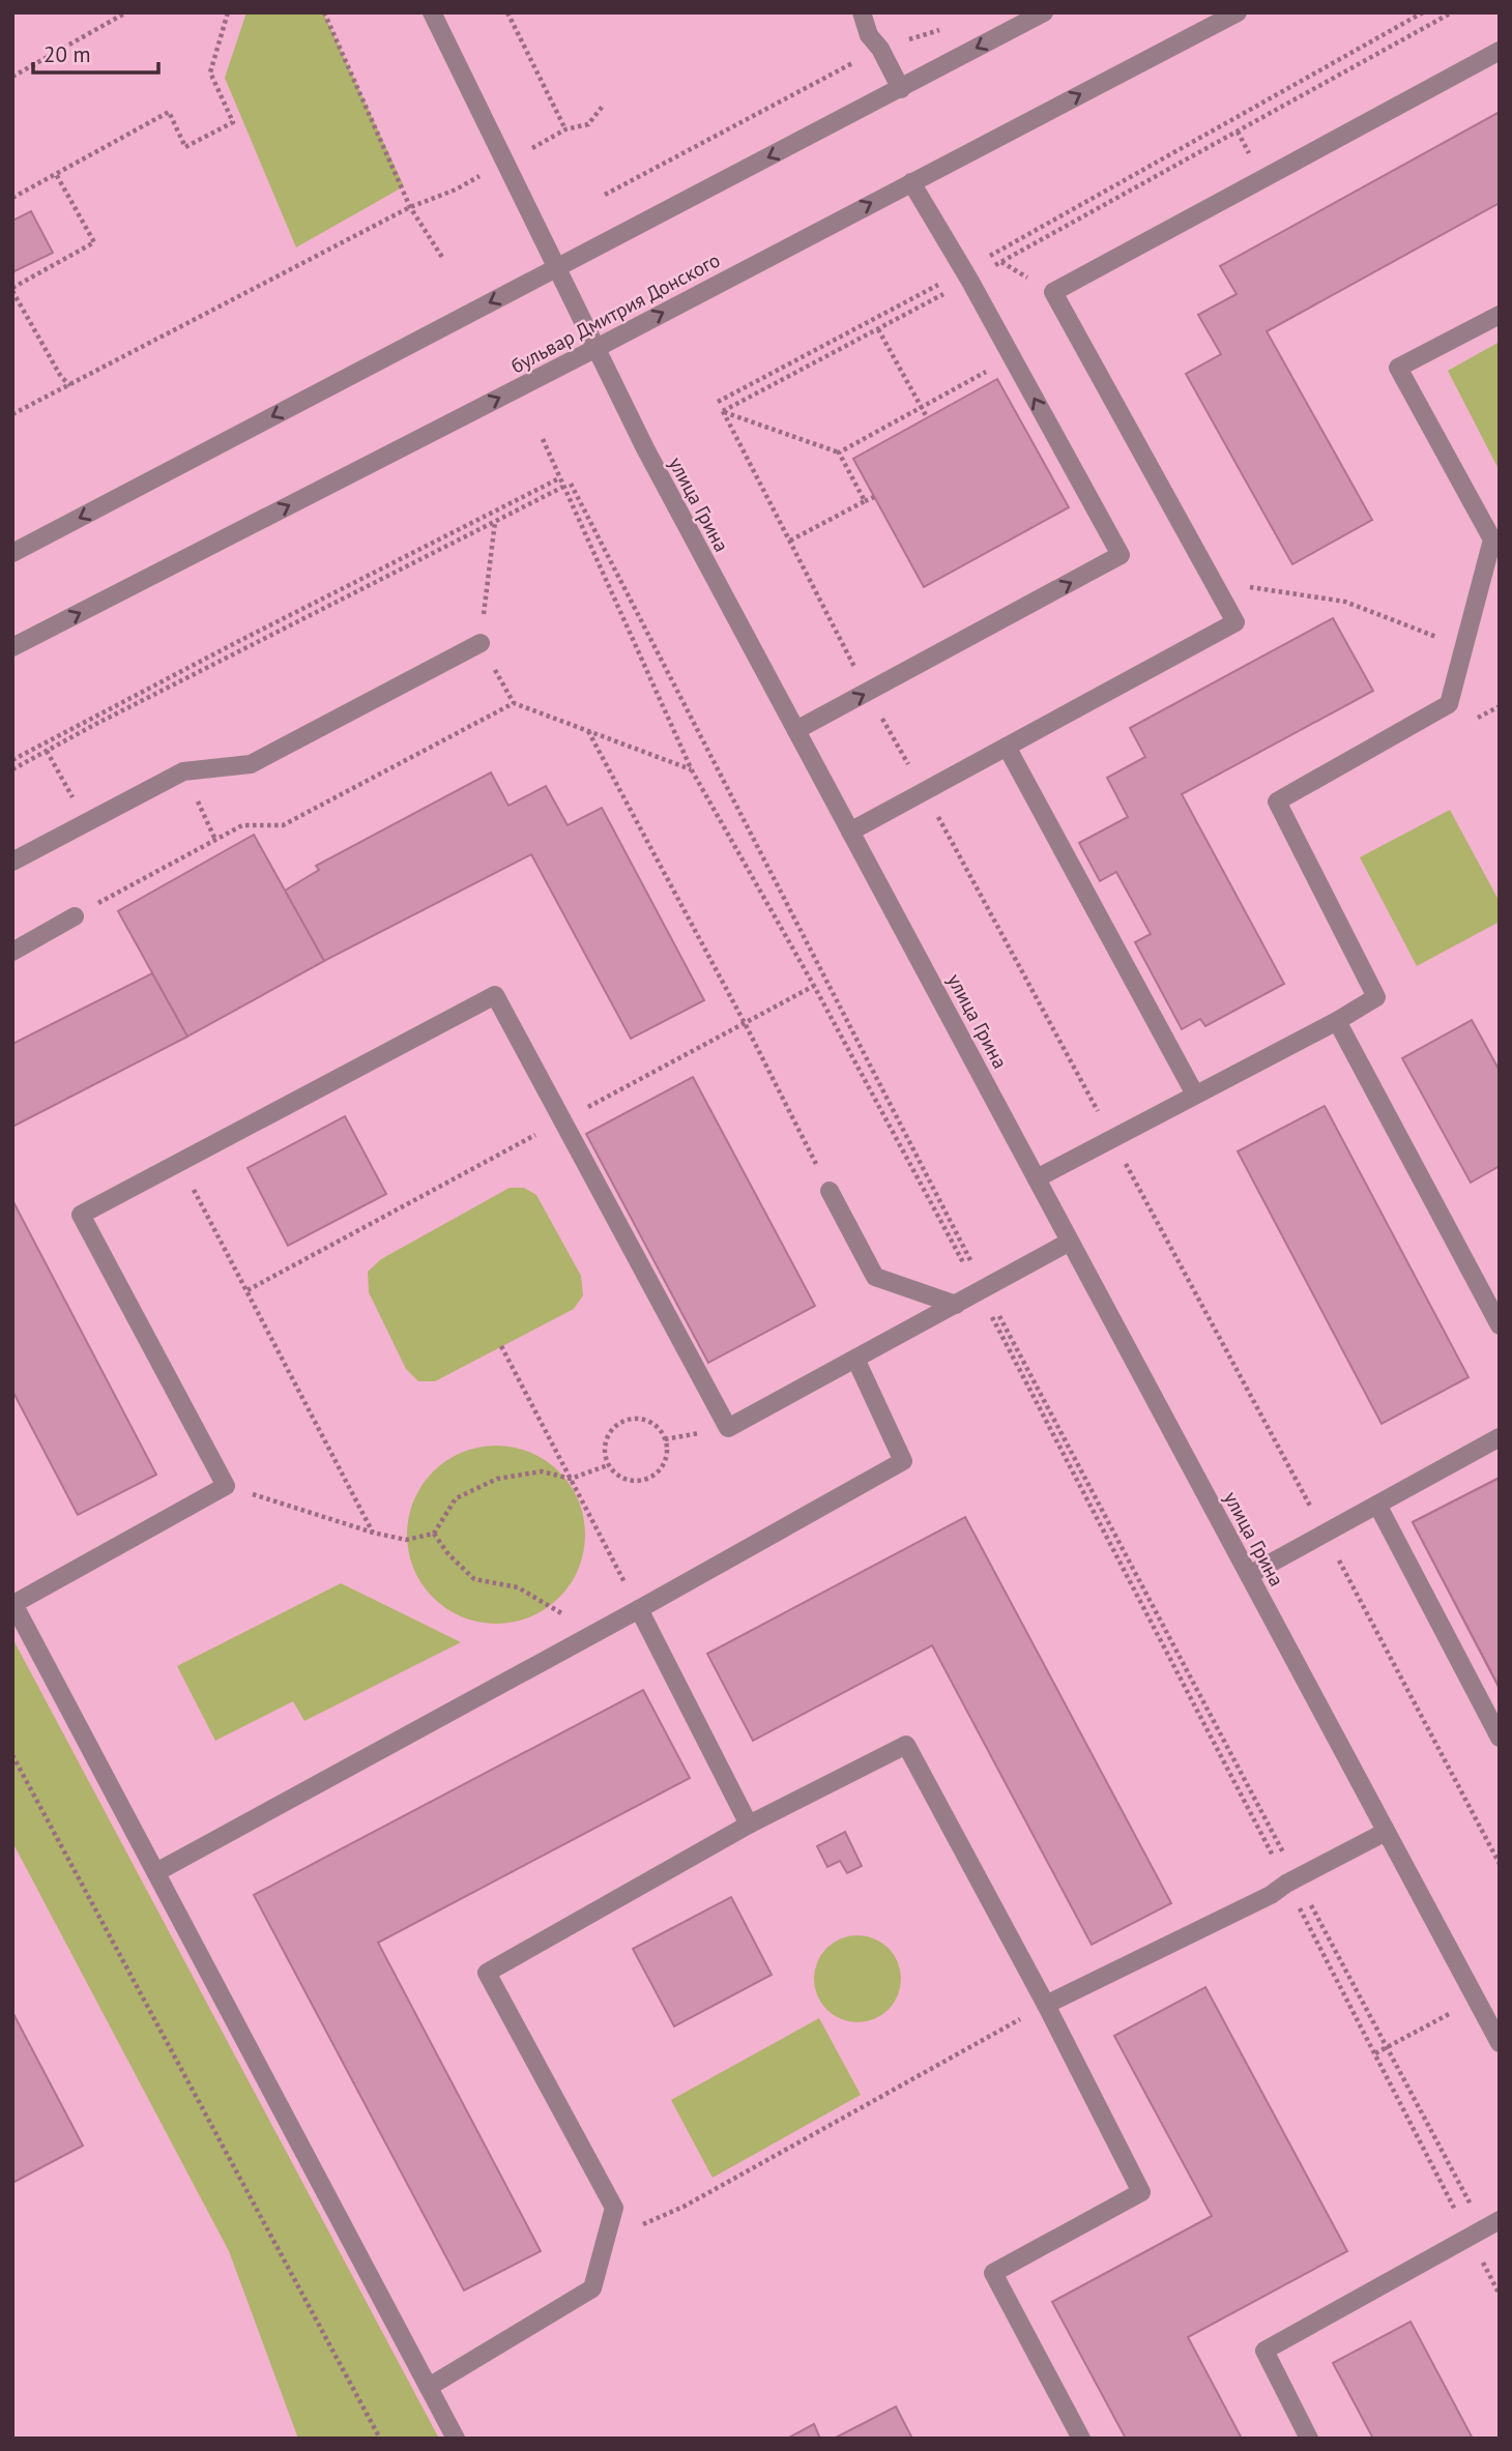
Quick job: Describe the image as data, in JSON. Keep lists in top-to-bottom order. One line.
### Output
{"streets":{"street":["бульвар Дмитрия Донского","улица Грина"]},"crossings":[["бульвар Дмитрия Донского","улица Грина"]],"scale_bar":"20 m"}
